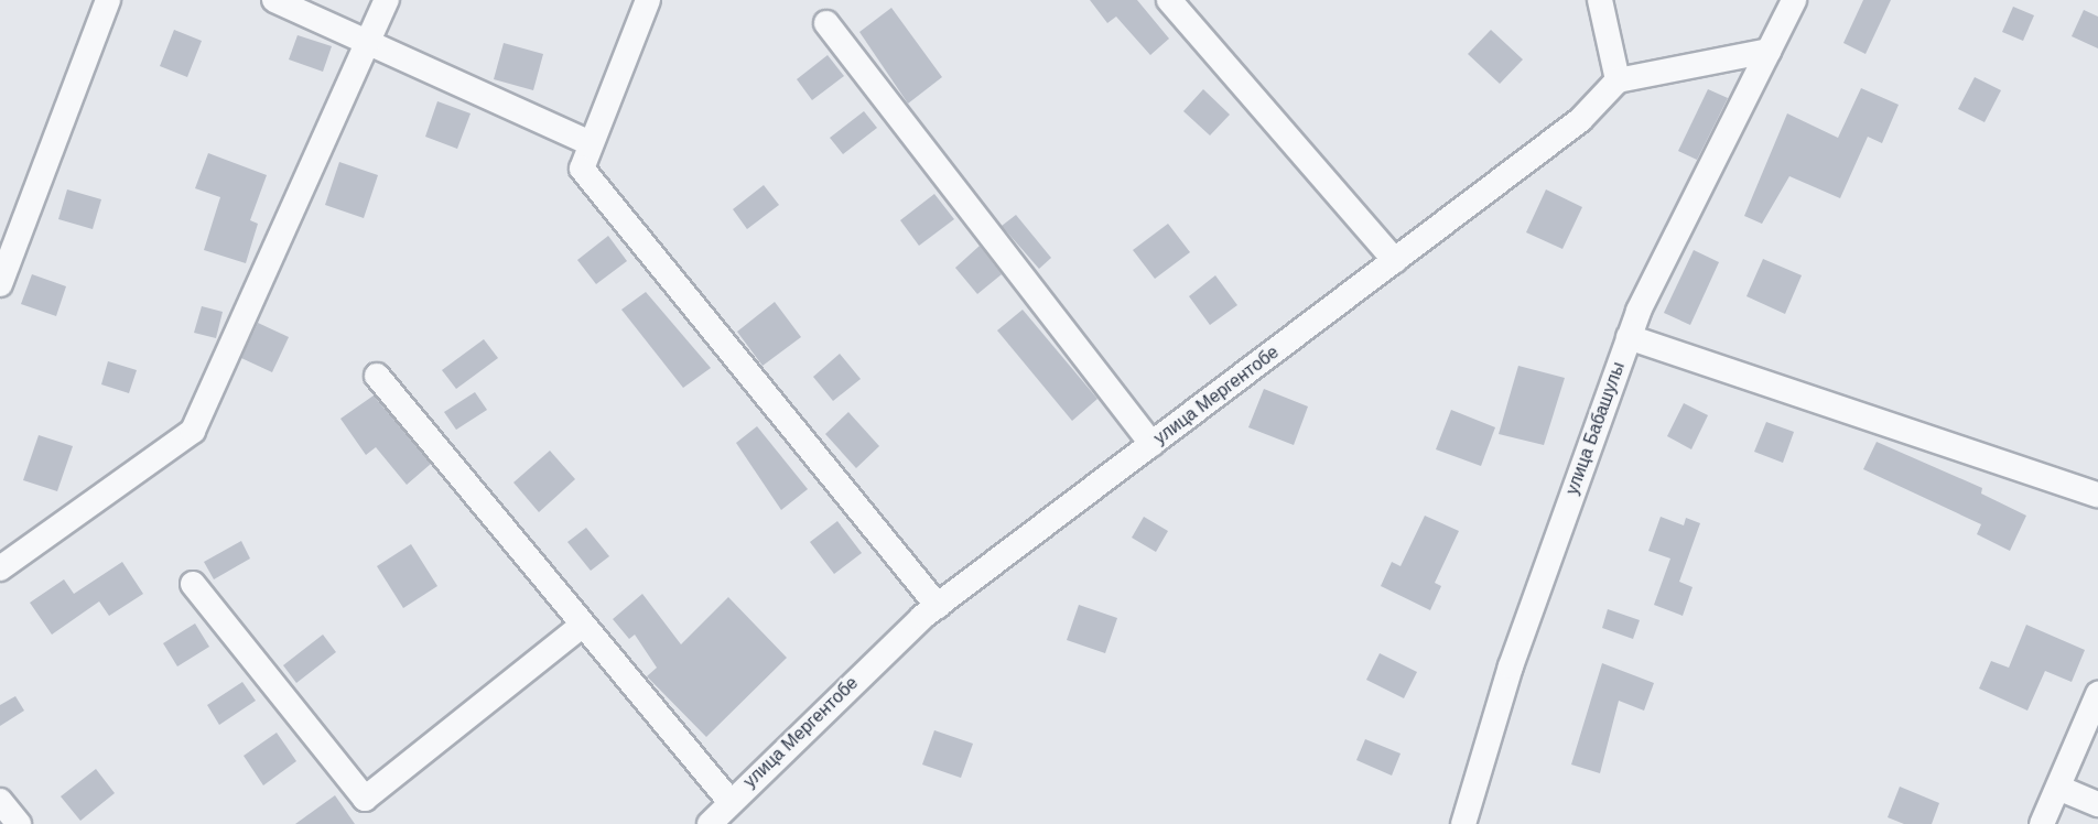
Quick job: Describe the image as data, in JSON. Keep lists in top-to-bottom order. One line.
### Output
{"streets":{"street":["улица Мергентобе","улица Бабашулы"]}}
